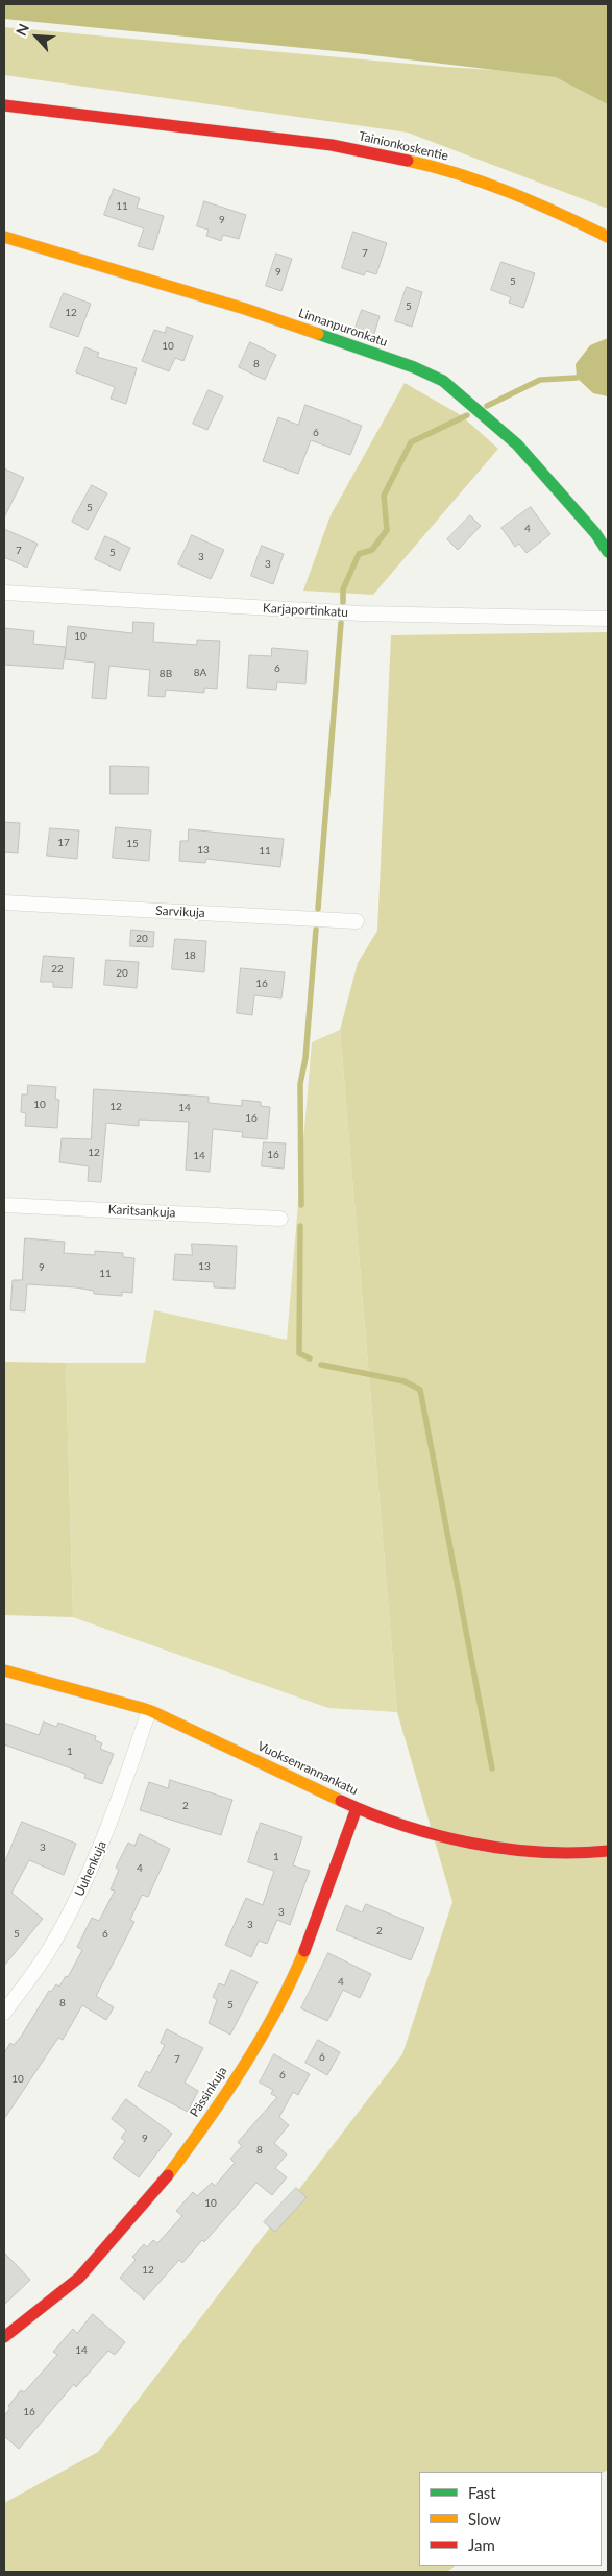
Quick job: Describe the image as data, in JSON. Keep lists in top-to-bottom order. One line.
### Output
{"streets":{"street":["Tainionkoskentie","Linnanpuronkatu","Karjaportinkatu","Sarvikuja","Karitsankuja","Vuoksenrannankatu","Uuhenkuja","Pässinkuja"]},"crossings":[["Vuoksenrannankatu","Uuhenkuja"],["Vuoksenrannankatu","Pässinkuja"]],"house_numbers":["11","9","7","9","5","5","12","10","8","6","5","4","7","5","3","3","10","6","8A","8B","17","15","13","11","20","18","22","20","16","10","12","14","16","12","16","14","13","9","11","1","2","3","1","4","3","3","2","5","6","4","8","5","6","7","6","10","9","8","10","12","14","16"],"legend":["Fast","Slow","Jam"],"north":"top left"}
